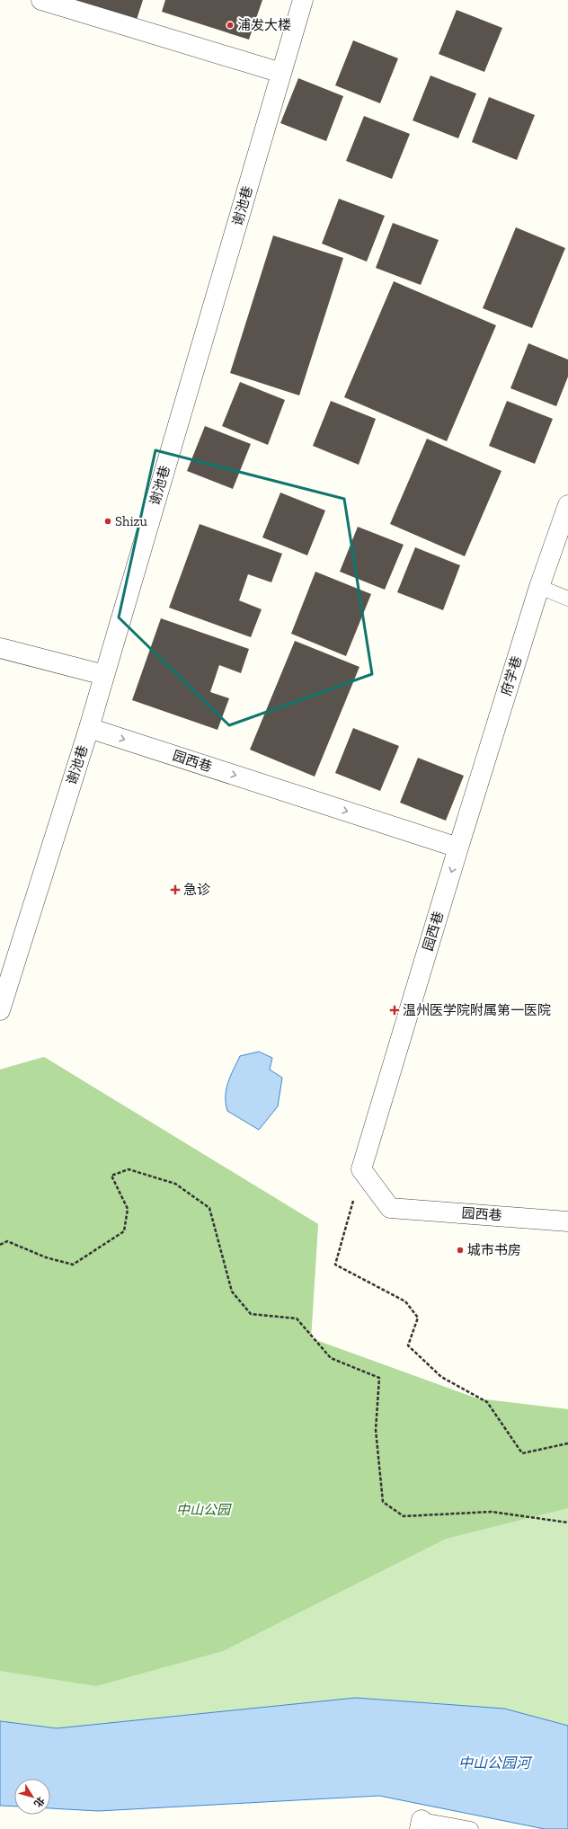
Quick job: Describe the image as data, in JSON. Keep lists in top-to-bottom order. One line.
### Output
{"streets":{"street":["谢池巷","府学巷","园西巷"]},"crossings":[["谢池巷","园西巷"],["府学巷","园西巷"]],"water":["中山公园河"],"parks":["中山公园"],"places":{"other":["浦发大楼","Shizu","城市书房"],"health":["急诊","温州医学院附属第一医院"]},"north":"bottom right"}
